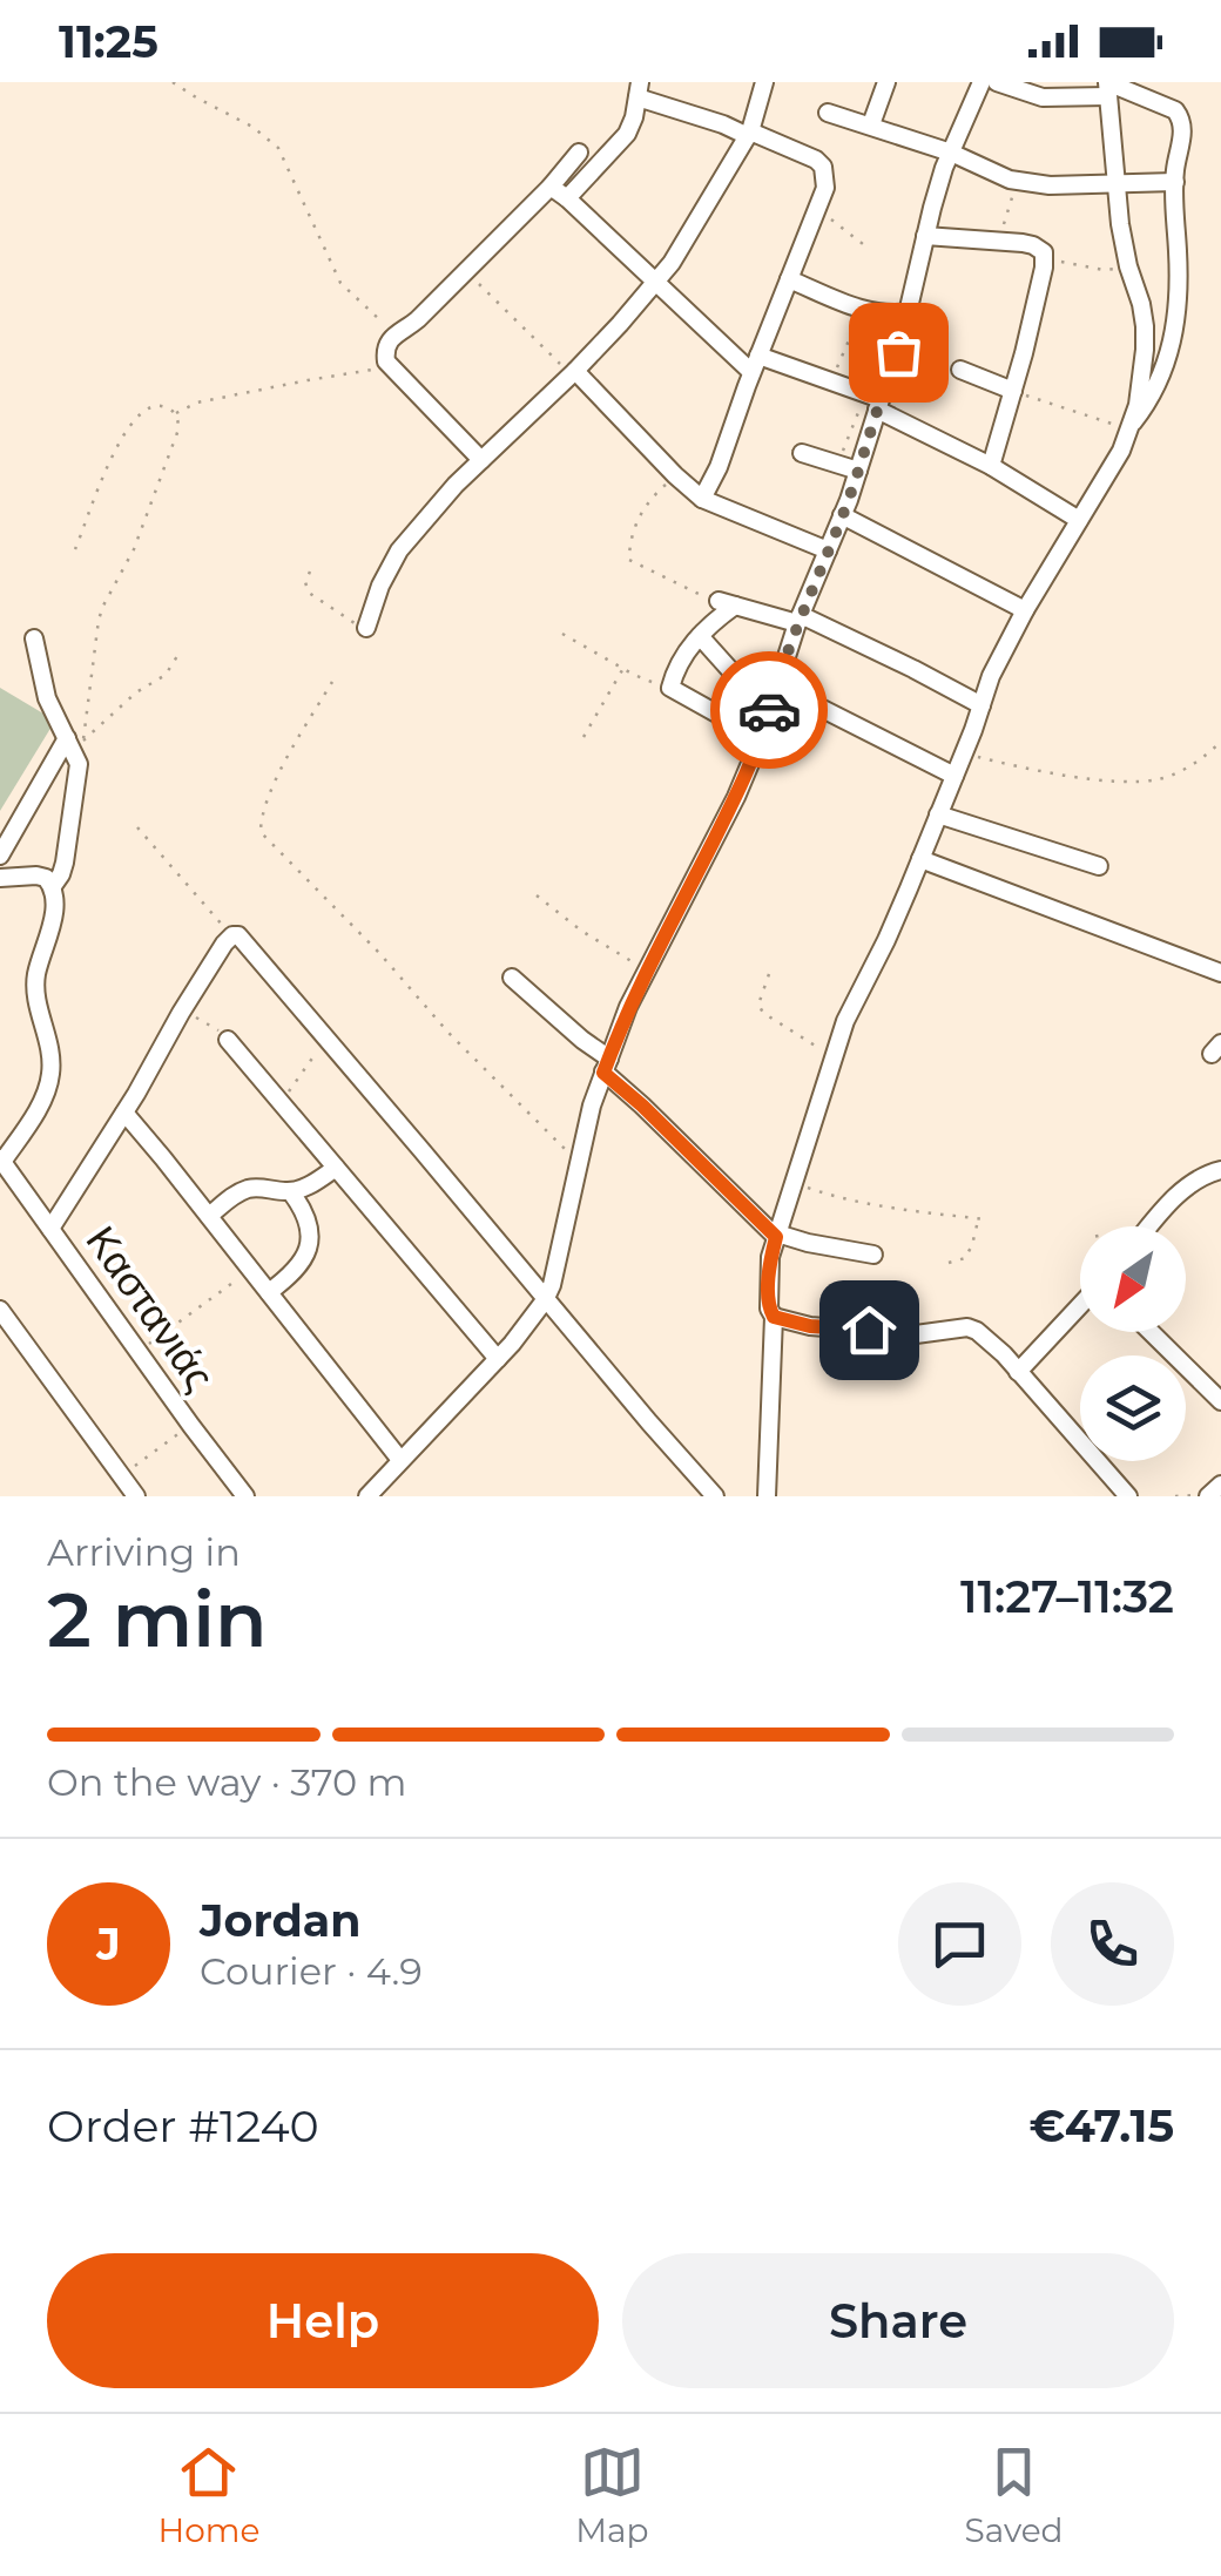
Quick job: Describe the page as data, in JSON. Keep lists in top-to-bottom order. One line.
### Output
{"streets":{"street":["Καστανιάς"]},"north":"bottom left","page":{"status":"11:25","heading":["2 min","Arriving in","11:27–11:32"],"panel":["Jordan","Courier · 4.9","Order #1240","€47.15"],"bar":"On the way · 370 m","round":"J","buttons":["Help","Share"],"tabs":["Home","Map","Saved"]}}
